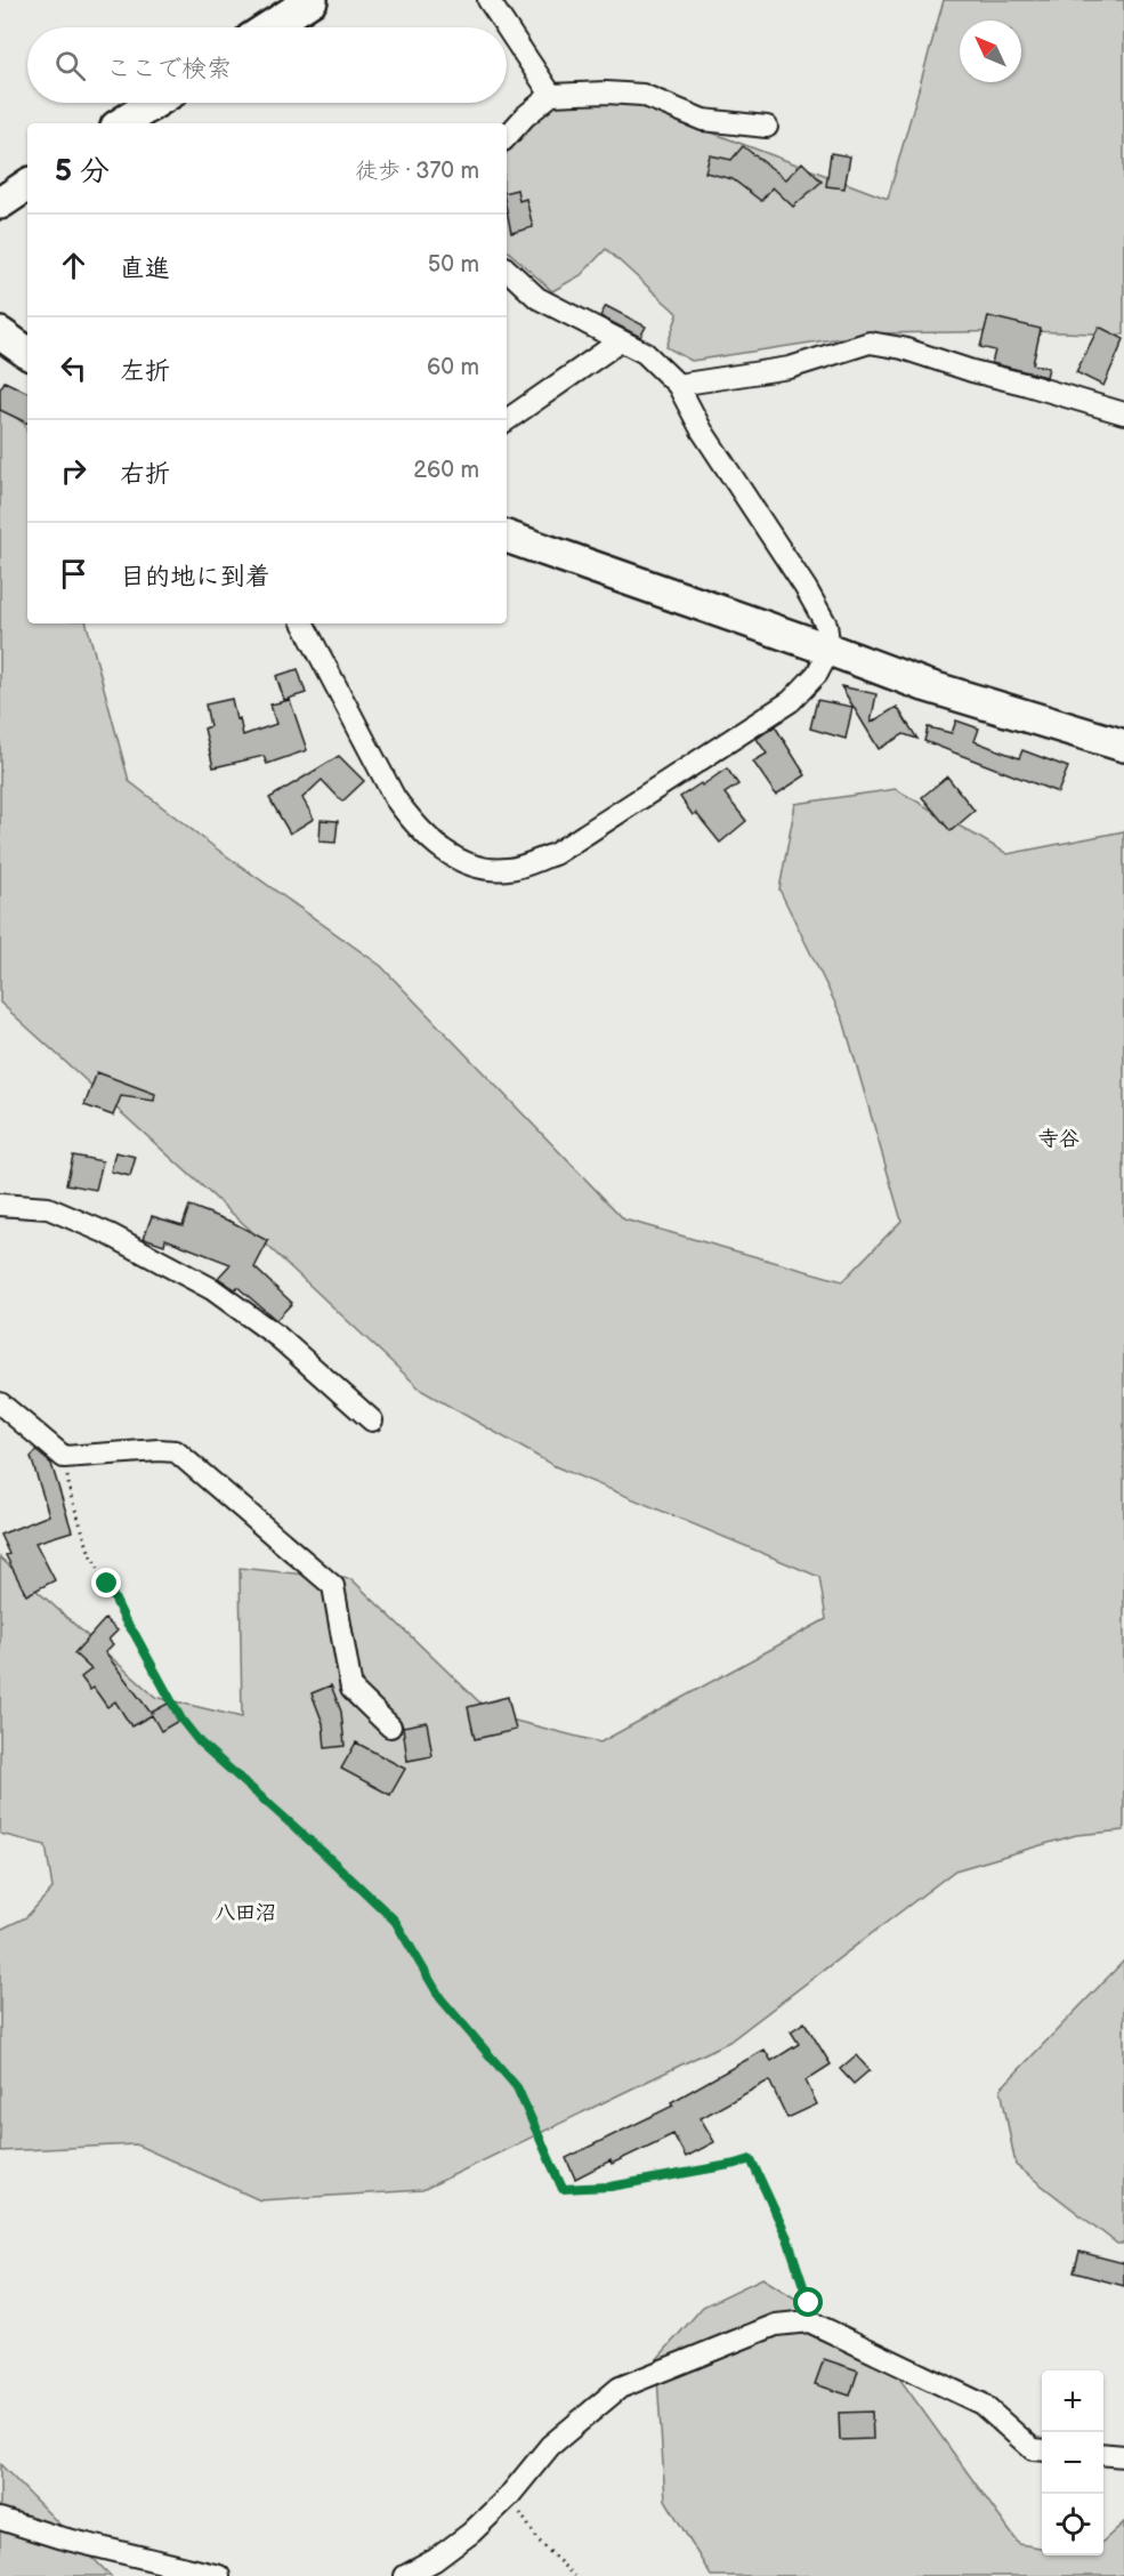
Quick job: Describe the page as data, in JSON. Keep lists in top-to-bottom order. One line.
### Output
{"districts":["寺谷","八田沼"],"north":"top left","page":{"search":"ここで検索","heading":["5 分","徒歩 · 370 m"],"list":[["直進","50 m"],["左折","60 m"],["右折","260 m"],"目的地に到着"],"map_buttons":["+","−"]}}
